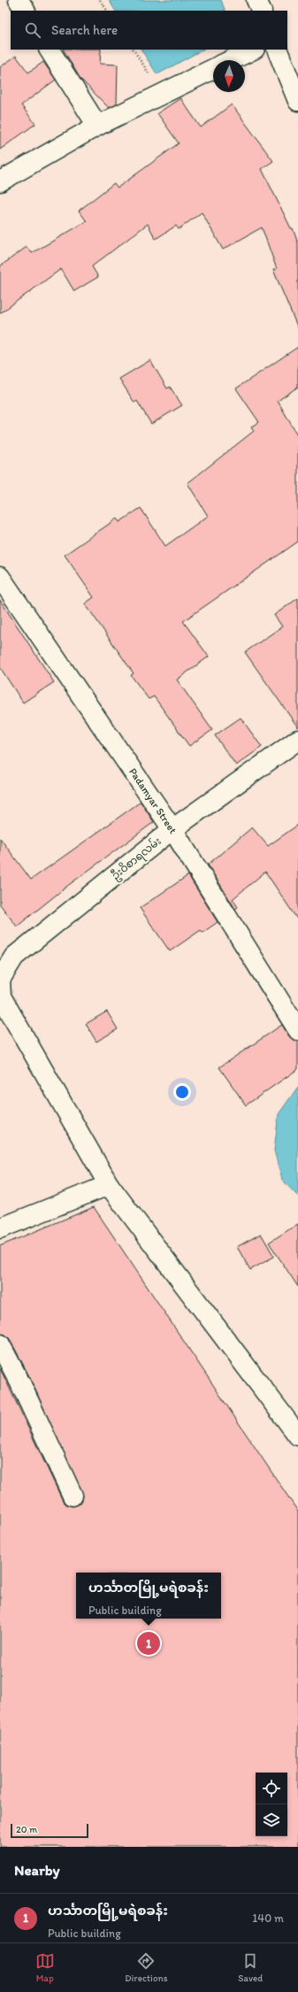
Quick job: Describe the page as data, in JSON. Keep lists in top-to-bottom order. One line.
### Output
{"streets":{"street":["Padamyar Street","ဦးဝိစာရလမ်း"]},"crossings":[["Padamyar Street","ဦးဝိစာရလမ်း"]],"scale_bar":"20 m","north":"bottom","page":{"search":"Search here","popup":["ဟင်္သာတမြို့မရဲစခန်း","Public building"],"pins":"1","scale":"20 m","heading":"Nearby","list":[{"mark":"1","name":"ဟင်္သာတမြို့မရဲစခန်း","note":"Public building","value":"140 m"}],"nav":["Map","Directions","Saved"]}}
